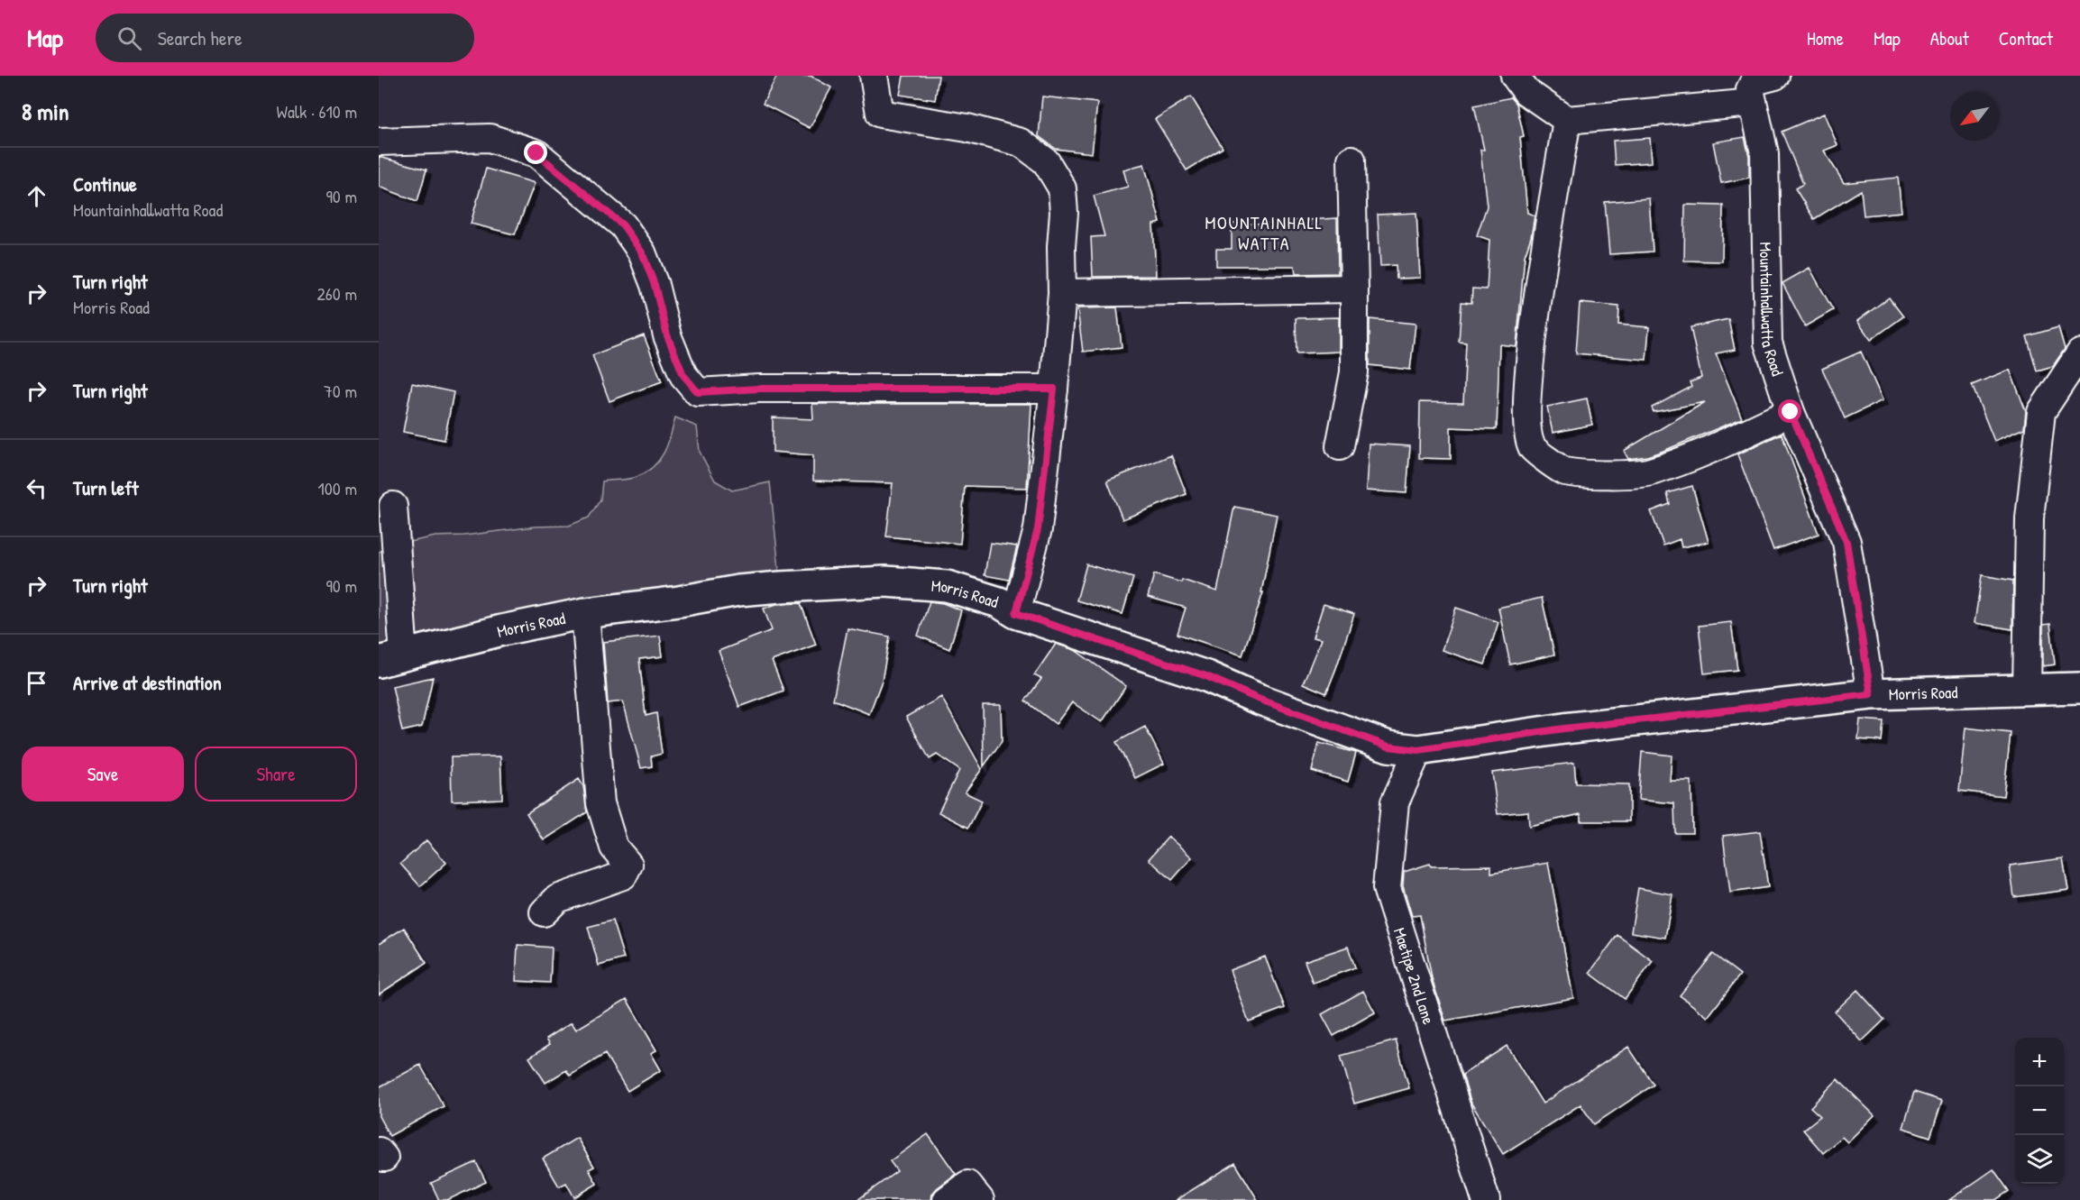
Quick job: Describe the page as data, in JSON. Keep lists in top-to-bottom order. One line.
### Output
{"streets":{"main road":["Morris Road"],"street":["Mountainhallwatta Road","Maetipe 2nd Lane"]},"crossings":[["Mountainhallwatta Road","Morris Road"],["Morris Road","Maetipe 2nd Lane"]],"districts":["MOUNTAINHALL WATTA"],"north":"bottom left","page":{"header":"Map","search":"Search here","nav":["Home","Map","About","Contact"],"heading":["8 min","Walk · 610 m"],"list":[["Continue","Mountainhallwatta Road","90 m"],["Turn right","Morris Road","260 m"],["Turn right","70 m"],["Turn left","100 m"],["Turn right","90 m"],"Arrive at destination"],"buttons":["Save","Share"],"map_buttons":["+","−"]}}
